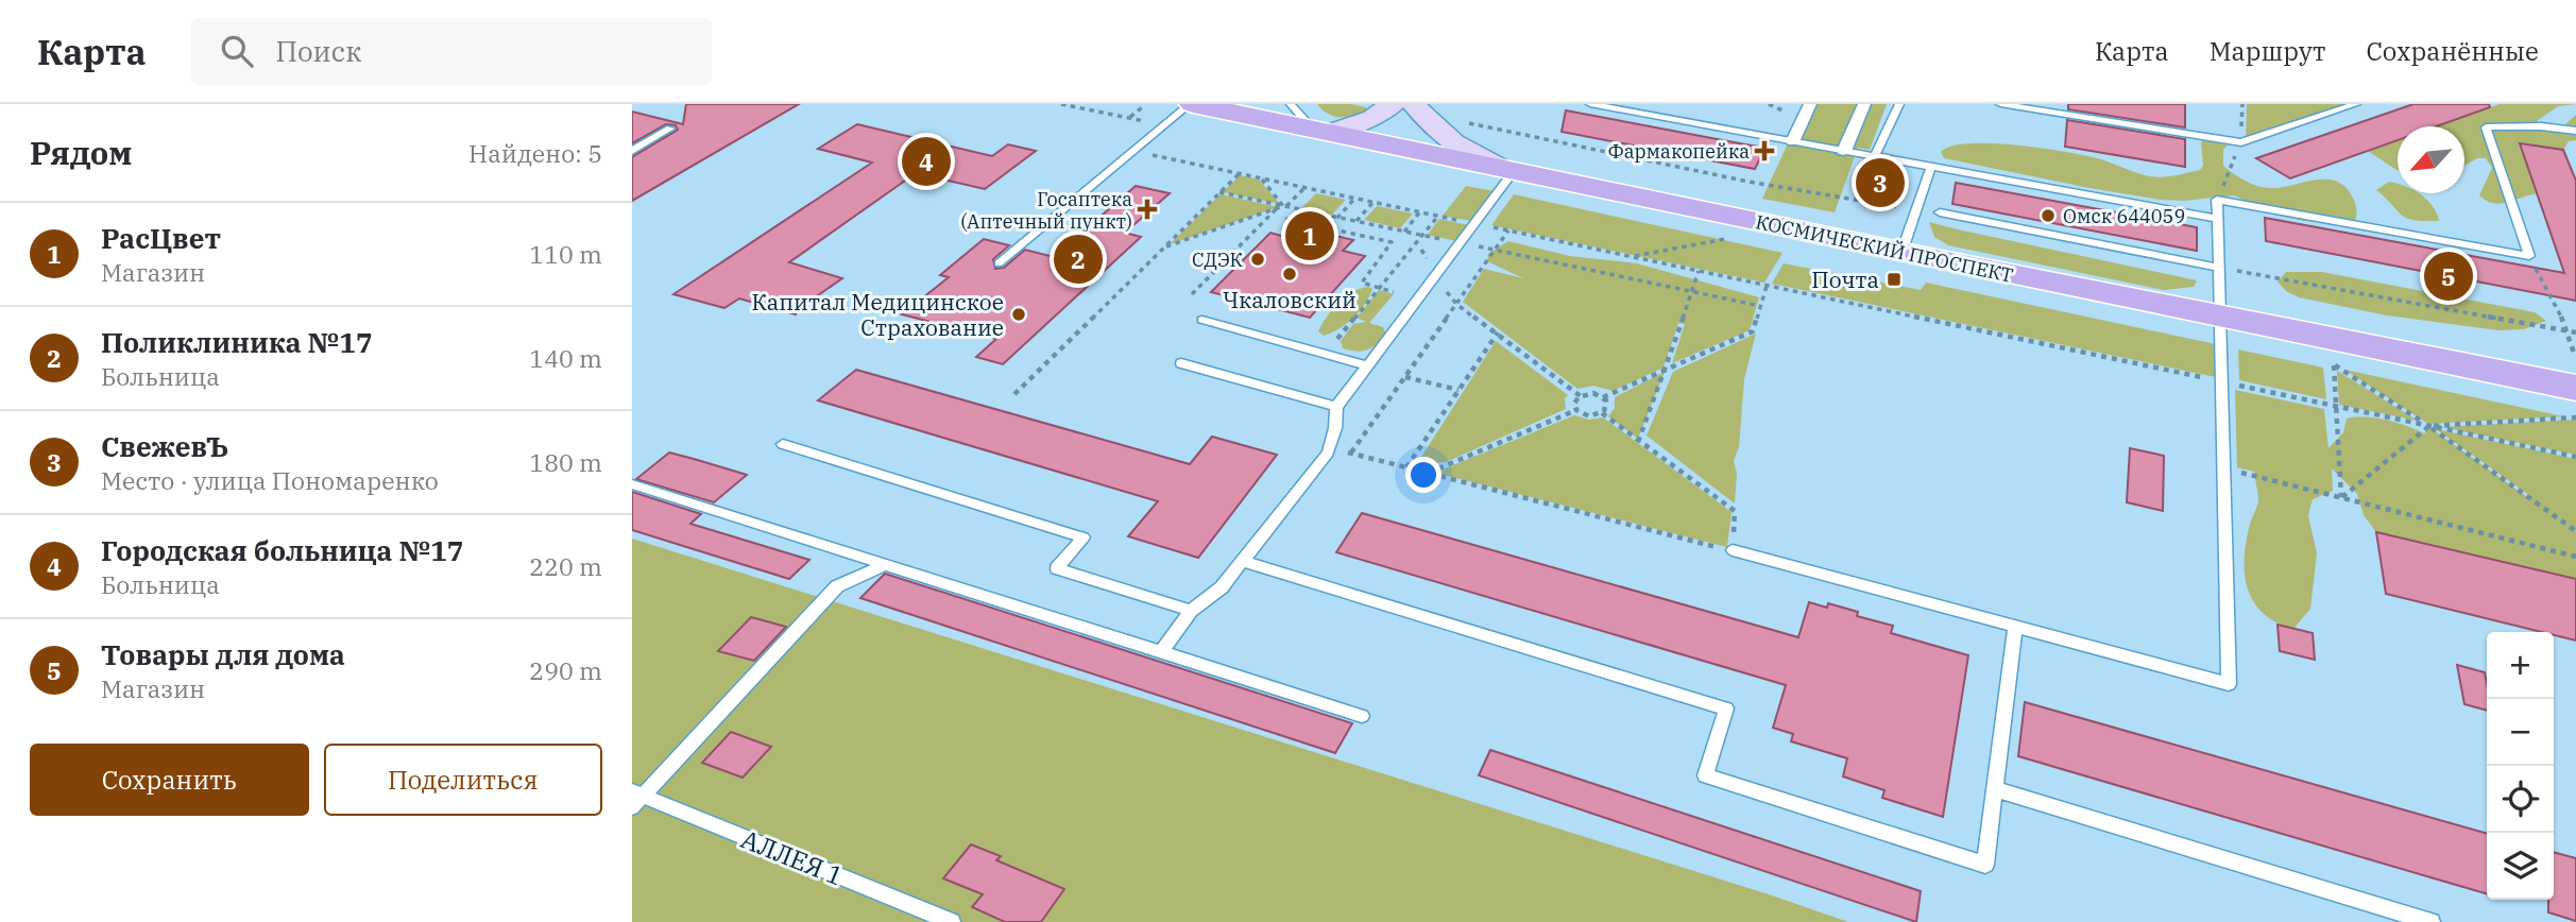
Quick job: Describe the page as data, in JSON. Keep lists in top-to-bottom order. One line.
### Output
{"streets":{"main road":["КОСМИЧЕСКИЙ ПРОСПЕКТ"],"lane":["АЛЛЕЯ 1"]},"places":{"health":["Фармакопейка","Госаптека (Аптечный пункт)"],"other":["Омск 644059","СДЭК","Чкаловский","Капитал Медицинское Страхование"],"transit":["Почта"]},"north":"bottom left","page":{"header":"Карта","search":"Поиск","nav":["Карта","Маршрут","Сохранённые"],"heading":["Рядом","Найдено: 5"],"pins":["4","3","1","2","5"],"list":[{"mark":"1","name":"РасЦвет","note":"Магазин","value":"110 m"},{"mark":"2","name":"Поликлиника №17","note":"Больница","value":"140 m"},{"mark":"3","name":"СвежевЪ","note":"Место · улица Пономаренко","value":"180 m"},{"mark":"4","name":"Городская больница №17","note":"Больница","value":"220 m"},{"mark":"5","name":"Товары для дома","note":"Магазин","value":"290 m"}],"map_buttons":["+","−"],"buttons":["Сохранить","Поделиться"]}}
